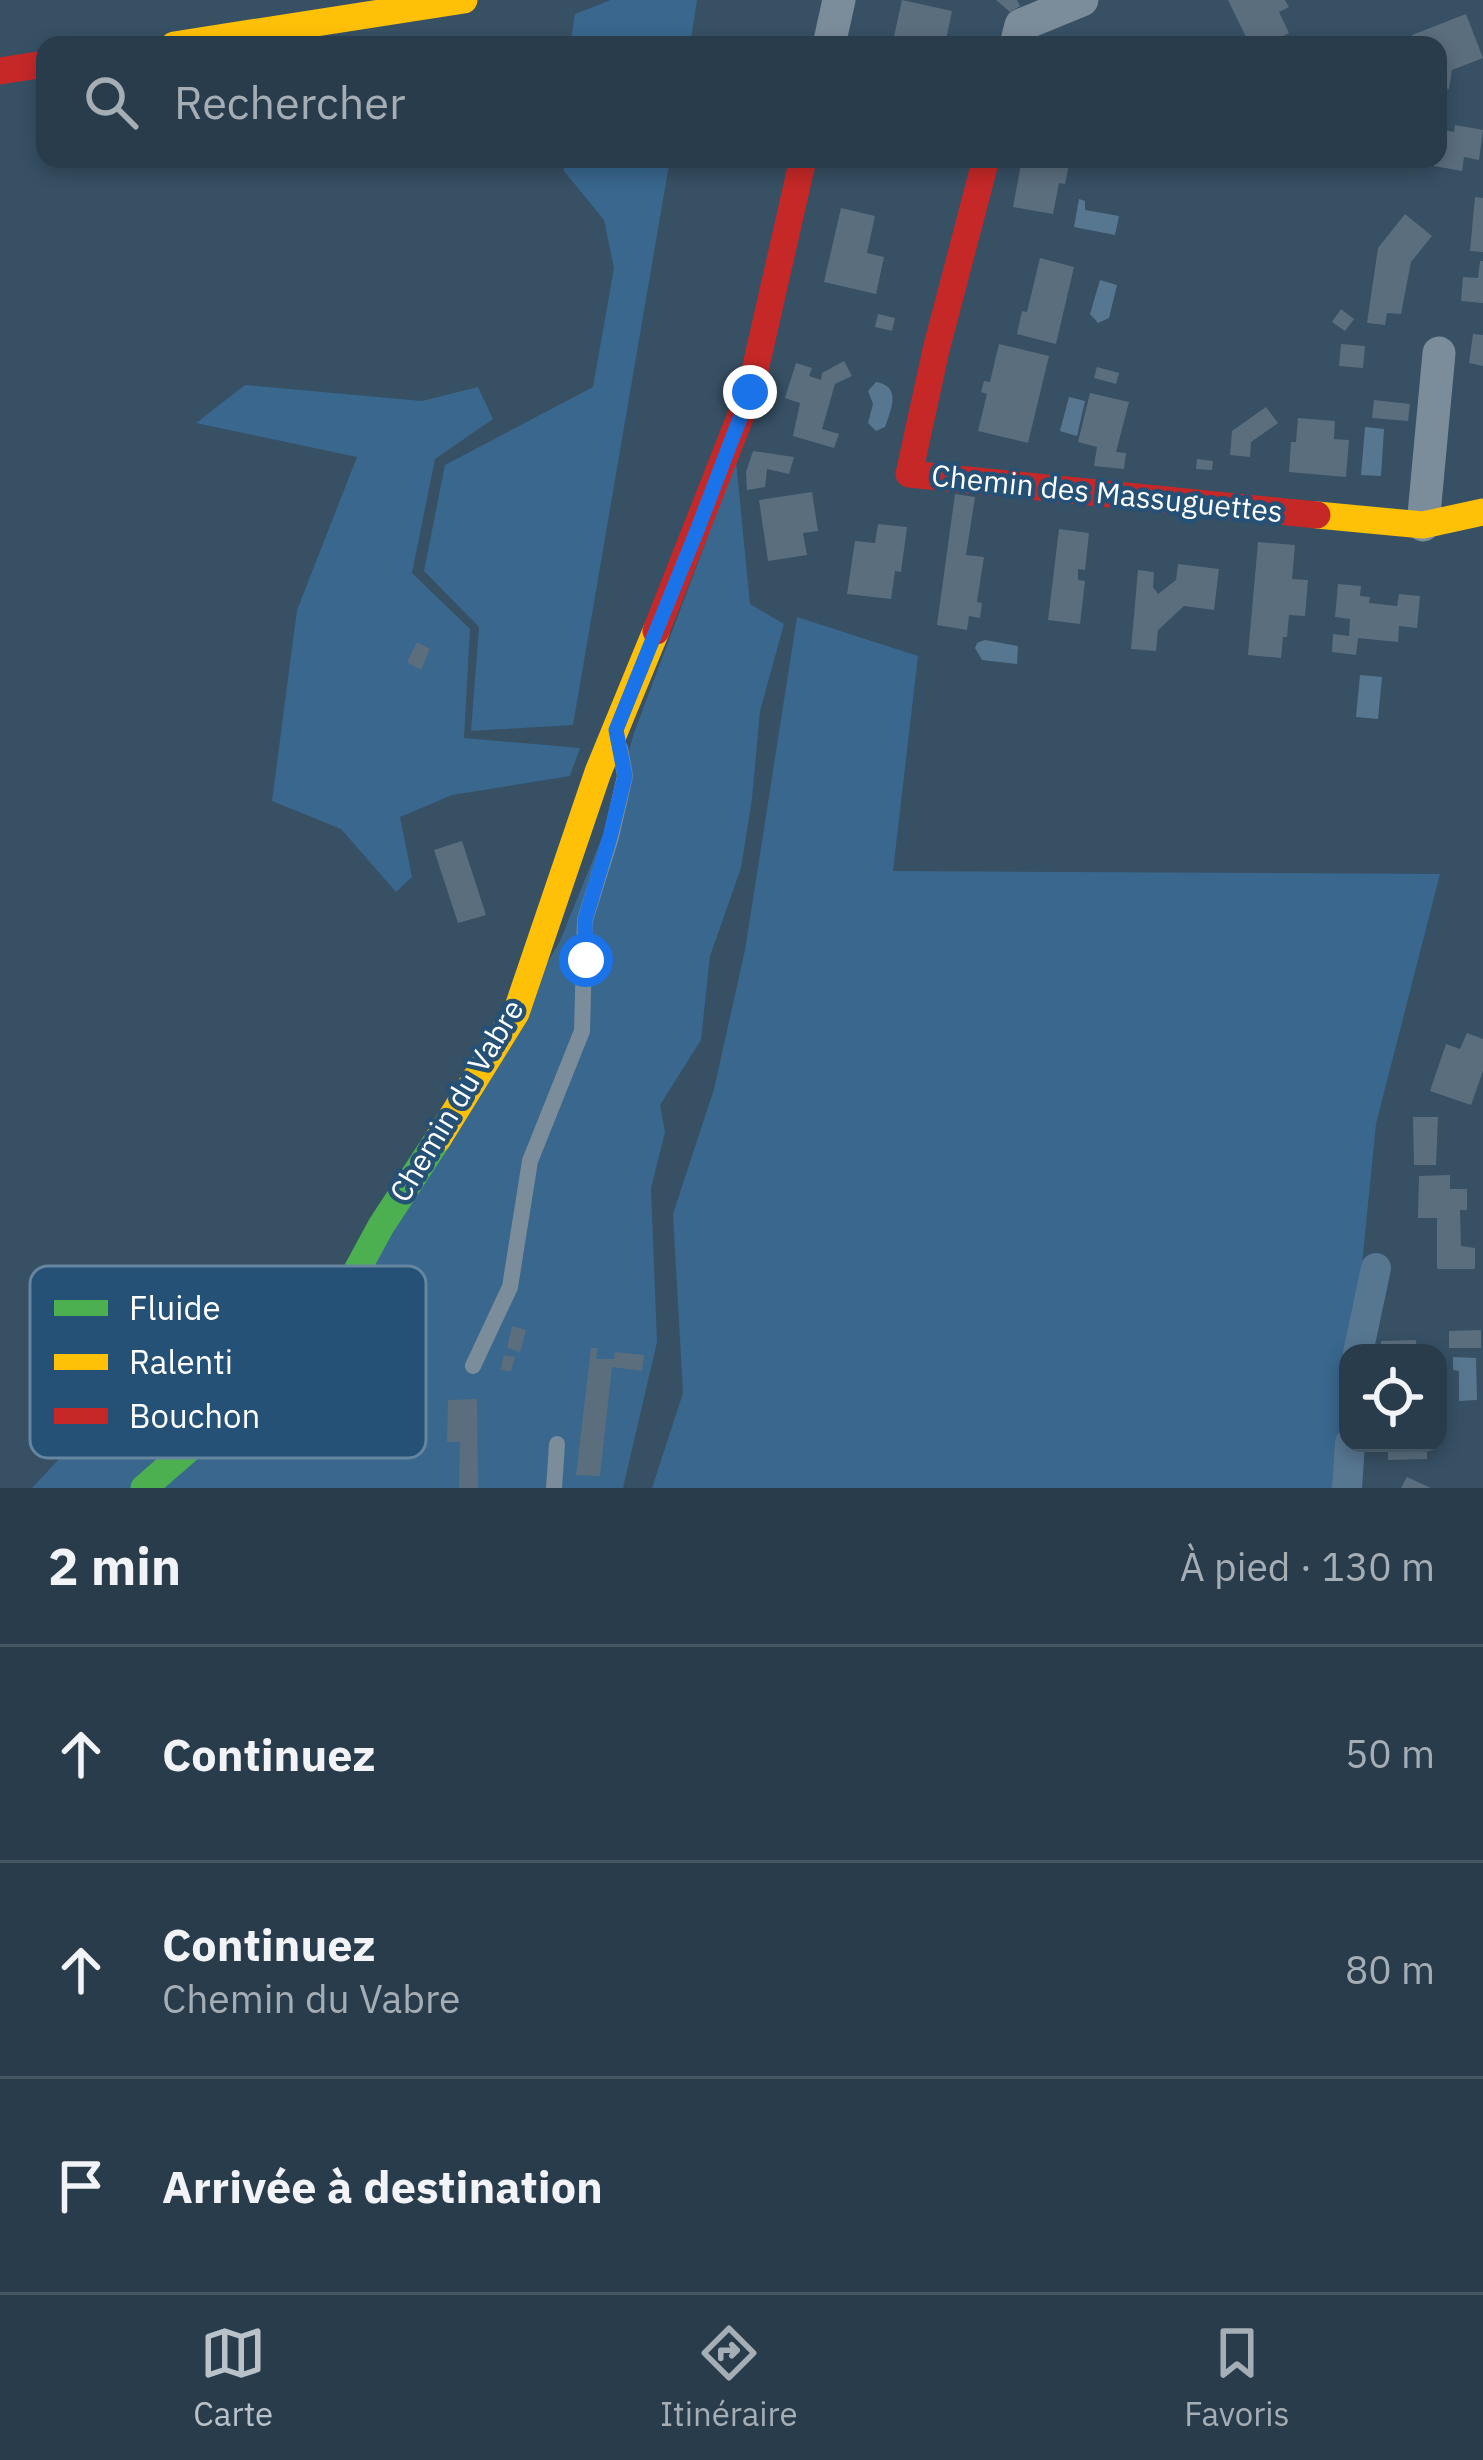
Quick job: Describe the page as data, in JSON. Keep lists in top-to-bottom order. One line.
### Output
{"streets":{"street":["Chemin des Massuguettes","Chemin du Vabre"]},"legend":["Fluide","Ralenti","Bouchon"],"page":{"search":"Rechercher","heading":["2 min","À pied · 130 m"],"list":[["Continuez","50 m"],["Continuez","Chemin du Vabre","80 m"],"Arrivée à destination"],"nav":["Carte","Itinéraire","Favoris"]}}
